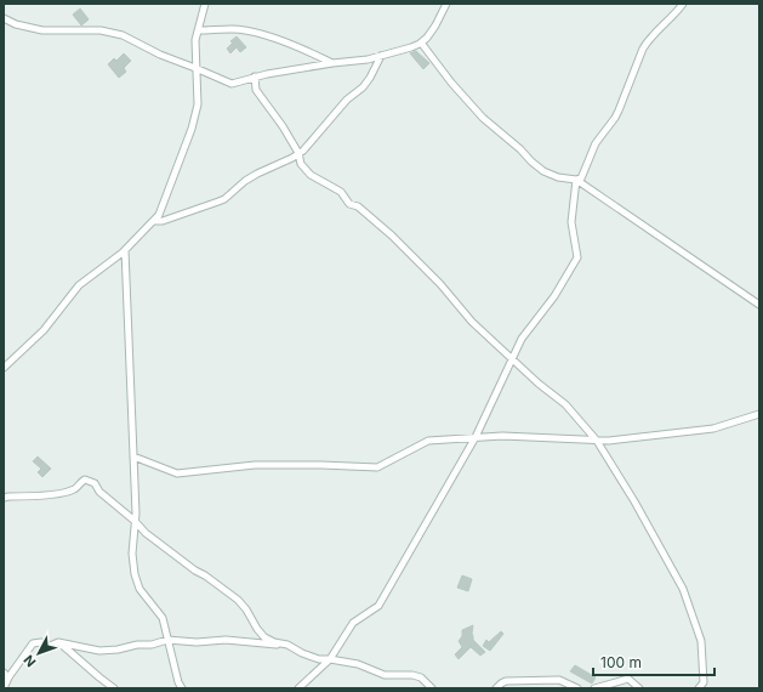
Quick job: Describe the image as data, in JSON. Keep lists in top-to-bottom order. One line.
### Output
{"scale_bar":"100 m","north":"bottom left"}
